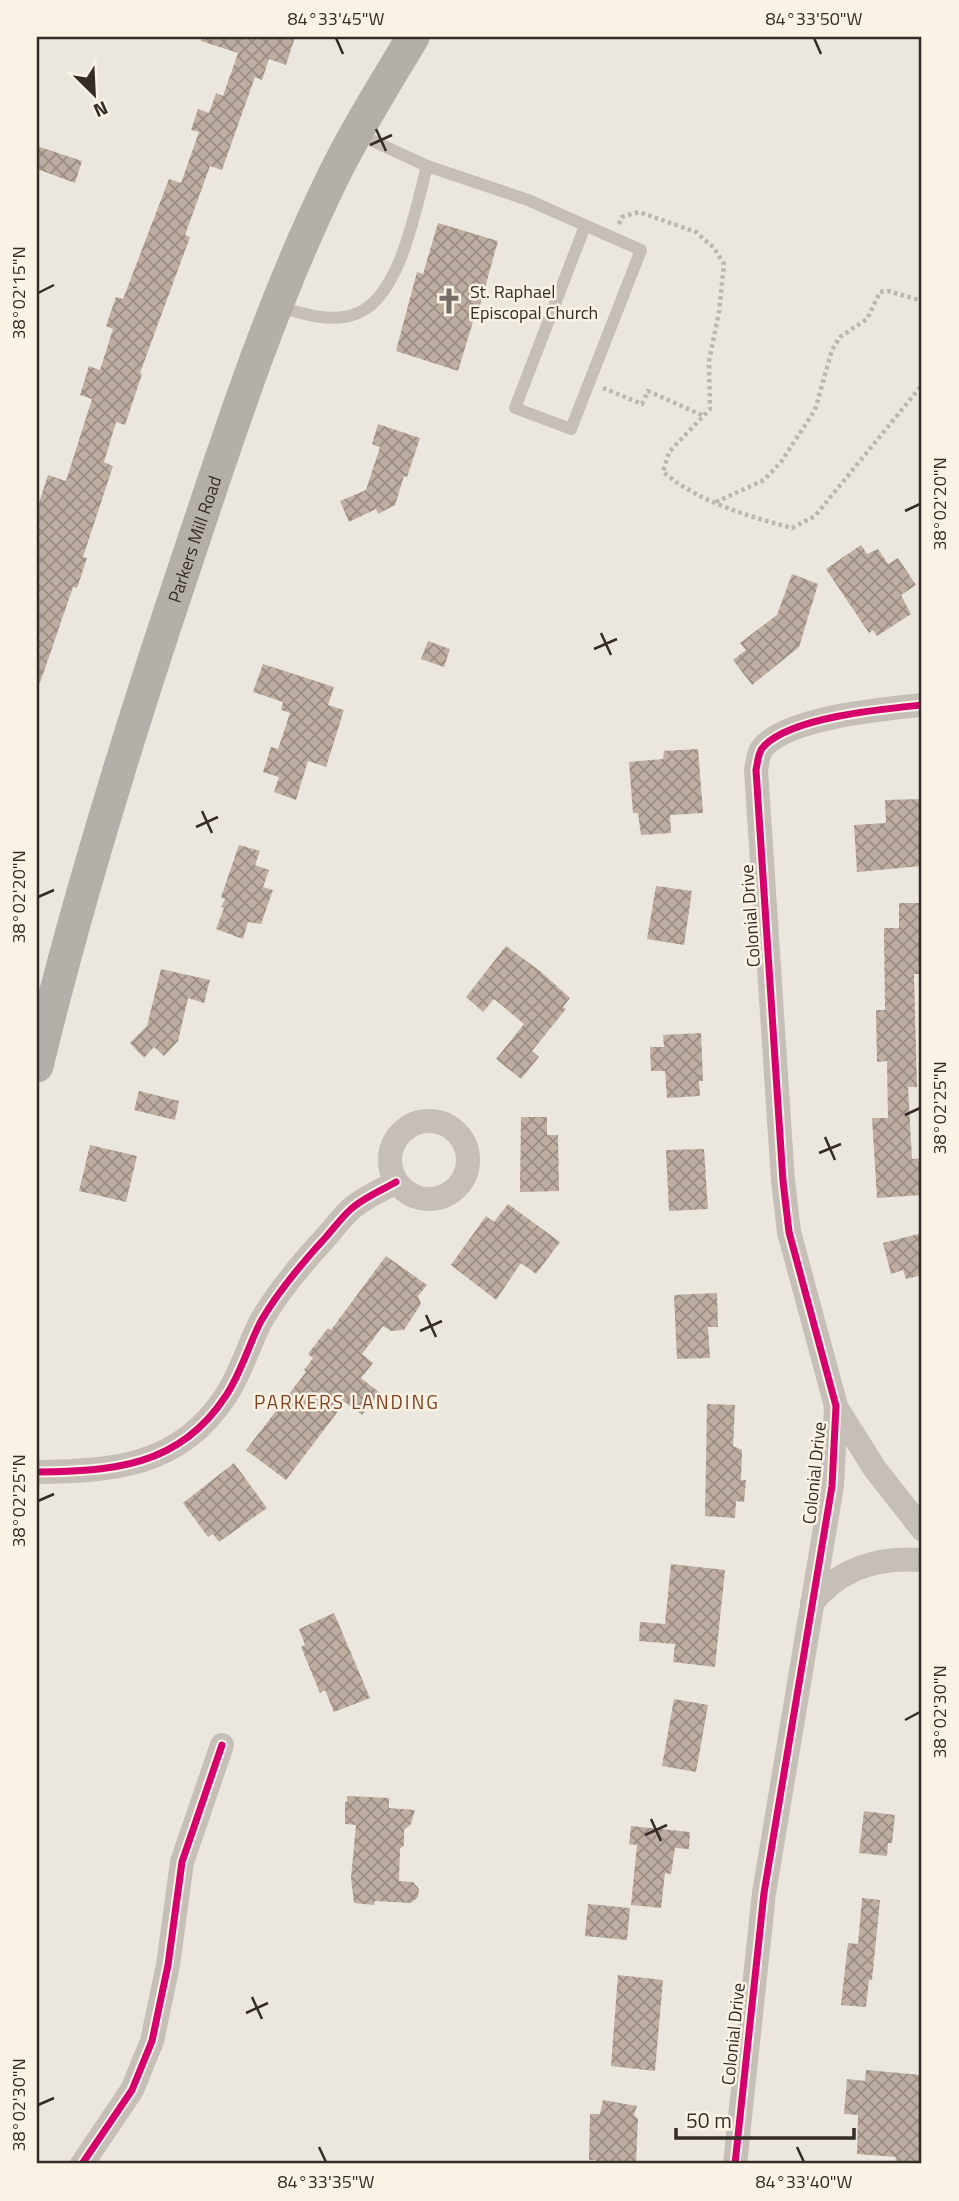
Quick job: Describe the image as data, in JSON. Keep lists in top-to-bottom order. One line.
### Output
{"streets":{"main road":["Parkers Mill Road"],"street":["Colonial Drive"]},"districts":["PARKERS LANDING"],"places":{"church":["St. Raphael Episcopal Church"]},"scale_bar":"50 m","north":"bottom right","coordinates":["84°33'45\"W","84°33'50\"W","38°02'15\"N","38°02'20\"N","38°02'25\"N","38°02'30\"N","84°33'35\"W","84°33'40\"W"]}
